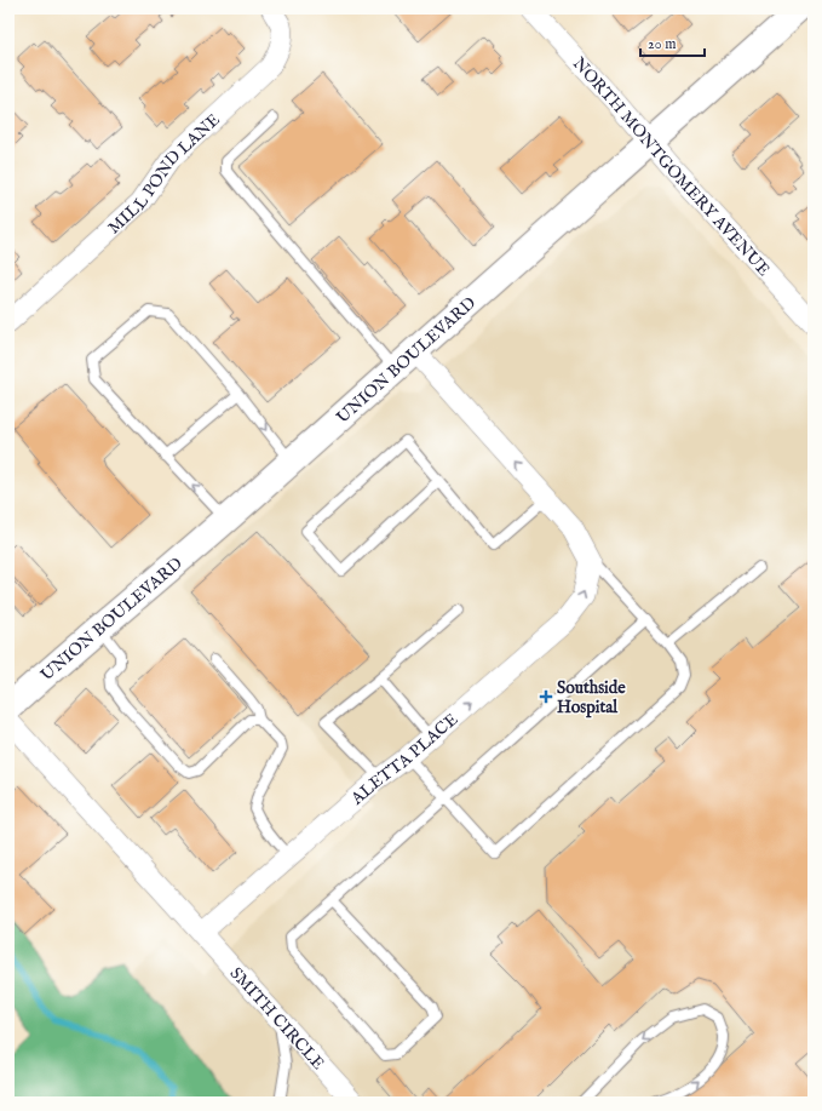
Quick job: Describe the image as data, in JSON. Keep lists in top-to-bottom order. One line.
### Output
{"streets":{"main road":["UNION BOULEVARD"],"street":["NORTH MONTGOMERY AVENUE","MILL POND LANE","ALETTA PLACE","SMITH CIRCLE"]},"crossings":[["NORTH MONTGOMERY AVENUE","UNION BOULEVARD"],["ALETTA PLACE","SMITH CIRCLE"]],"one_way":["ALETTA PLACE"],"places":{"health":["Southside Hospital"]},"scale_bar":"20 m"}
